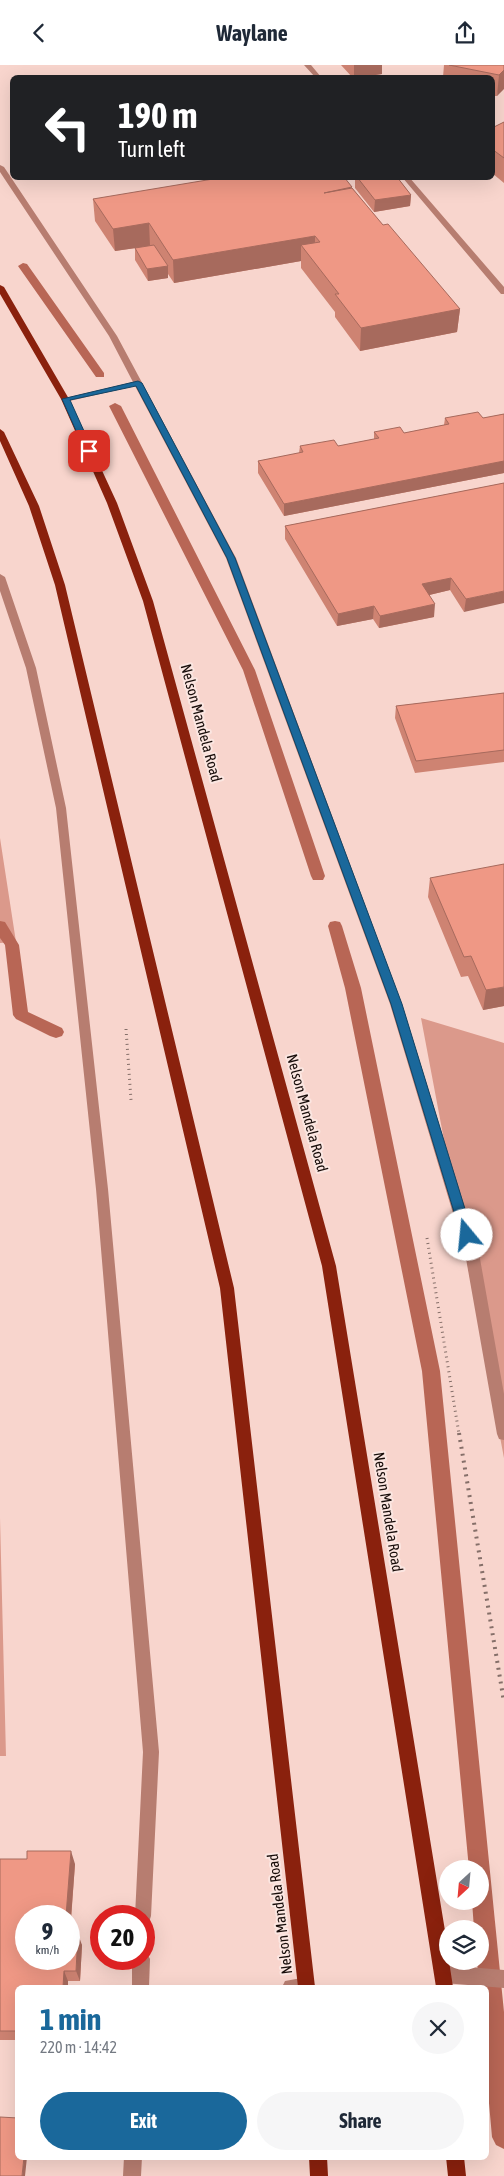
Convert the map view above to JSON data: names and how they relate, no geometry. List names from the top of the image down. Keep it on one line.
{"streets":{"main road":["Nelson Mandela Road"]},"north":"bottom left","page":{"header":"Waylane","turn":["190 m","Turn left"],"speed":"9 km/h","limit":"20","heading":["1 min","220 m · 14:42"],"buttons":["Exit","Share"]}}
